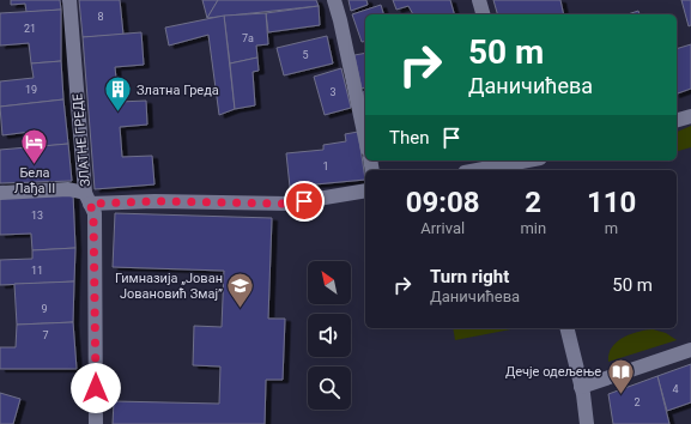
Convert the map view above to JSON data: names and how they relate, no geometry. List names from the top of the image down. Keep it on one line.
{"streets":{"street":["ЗЛАТНЕ ГРЕДЕ"]},"places":{"building":["Златна Греда"],"hotel":["Бела Лађа II"],"school or university":["Гимназија „Јован Јовановић Змај”"],"library":["Дечје одељење"]},"house_numbers":["8","21","7a","5","19","3","1","13","11","9","7","4","2"],"north":"top left","page":{"turn":["50 m","Даничићева"],"then":"Then","eta":["09:08","Arrival","2","min","110","m"],"list":[{"name":"Turn right","note":"Даничићева","value":"50 m"}]}}
